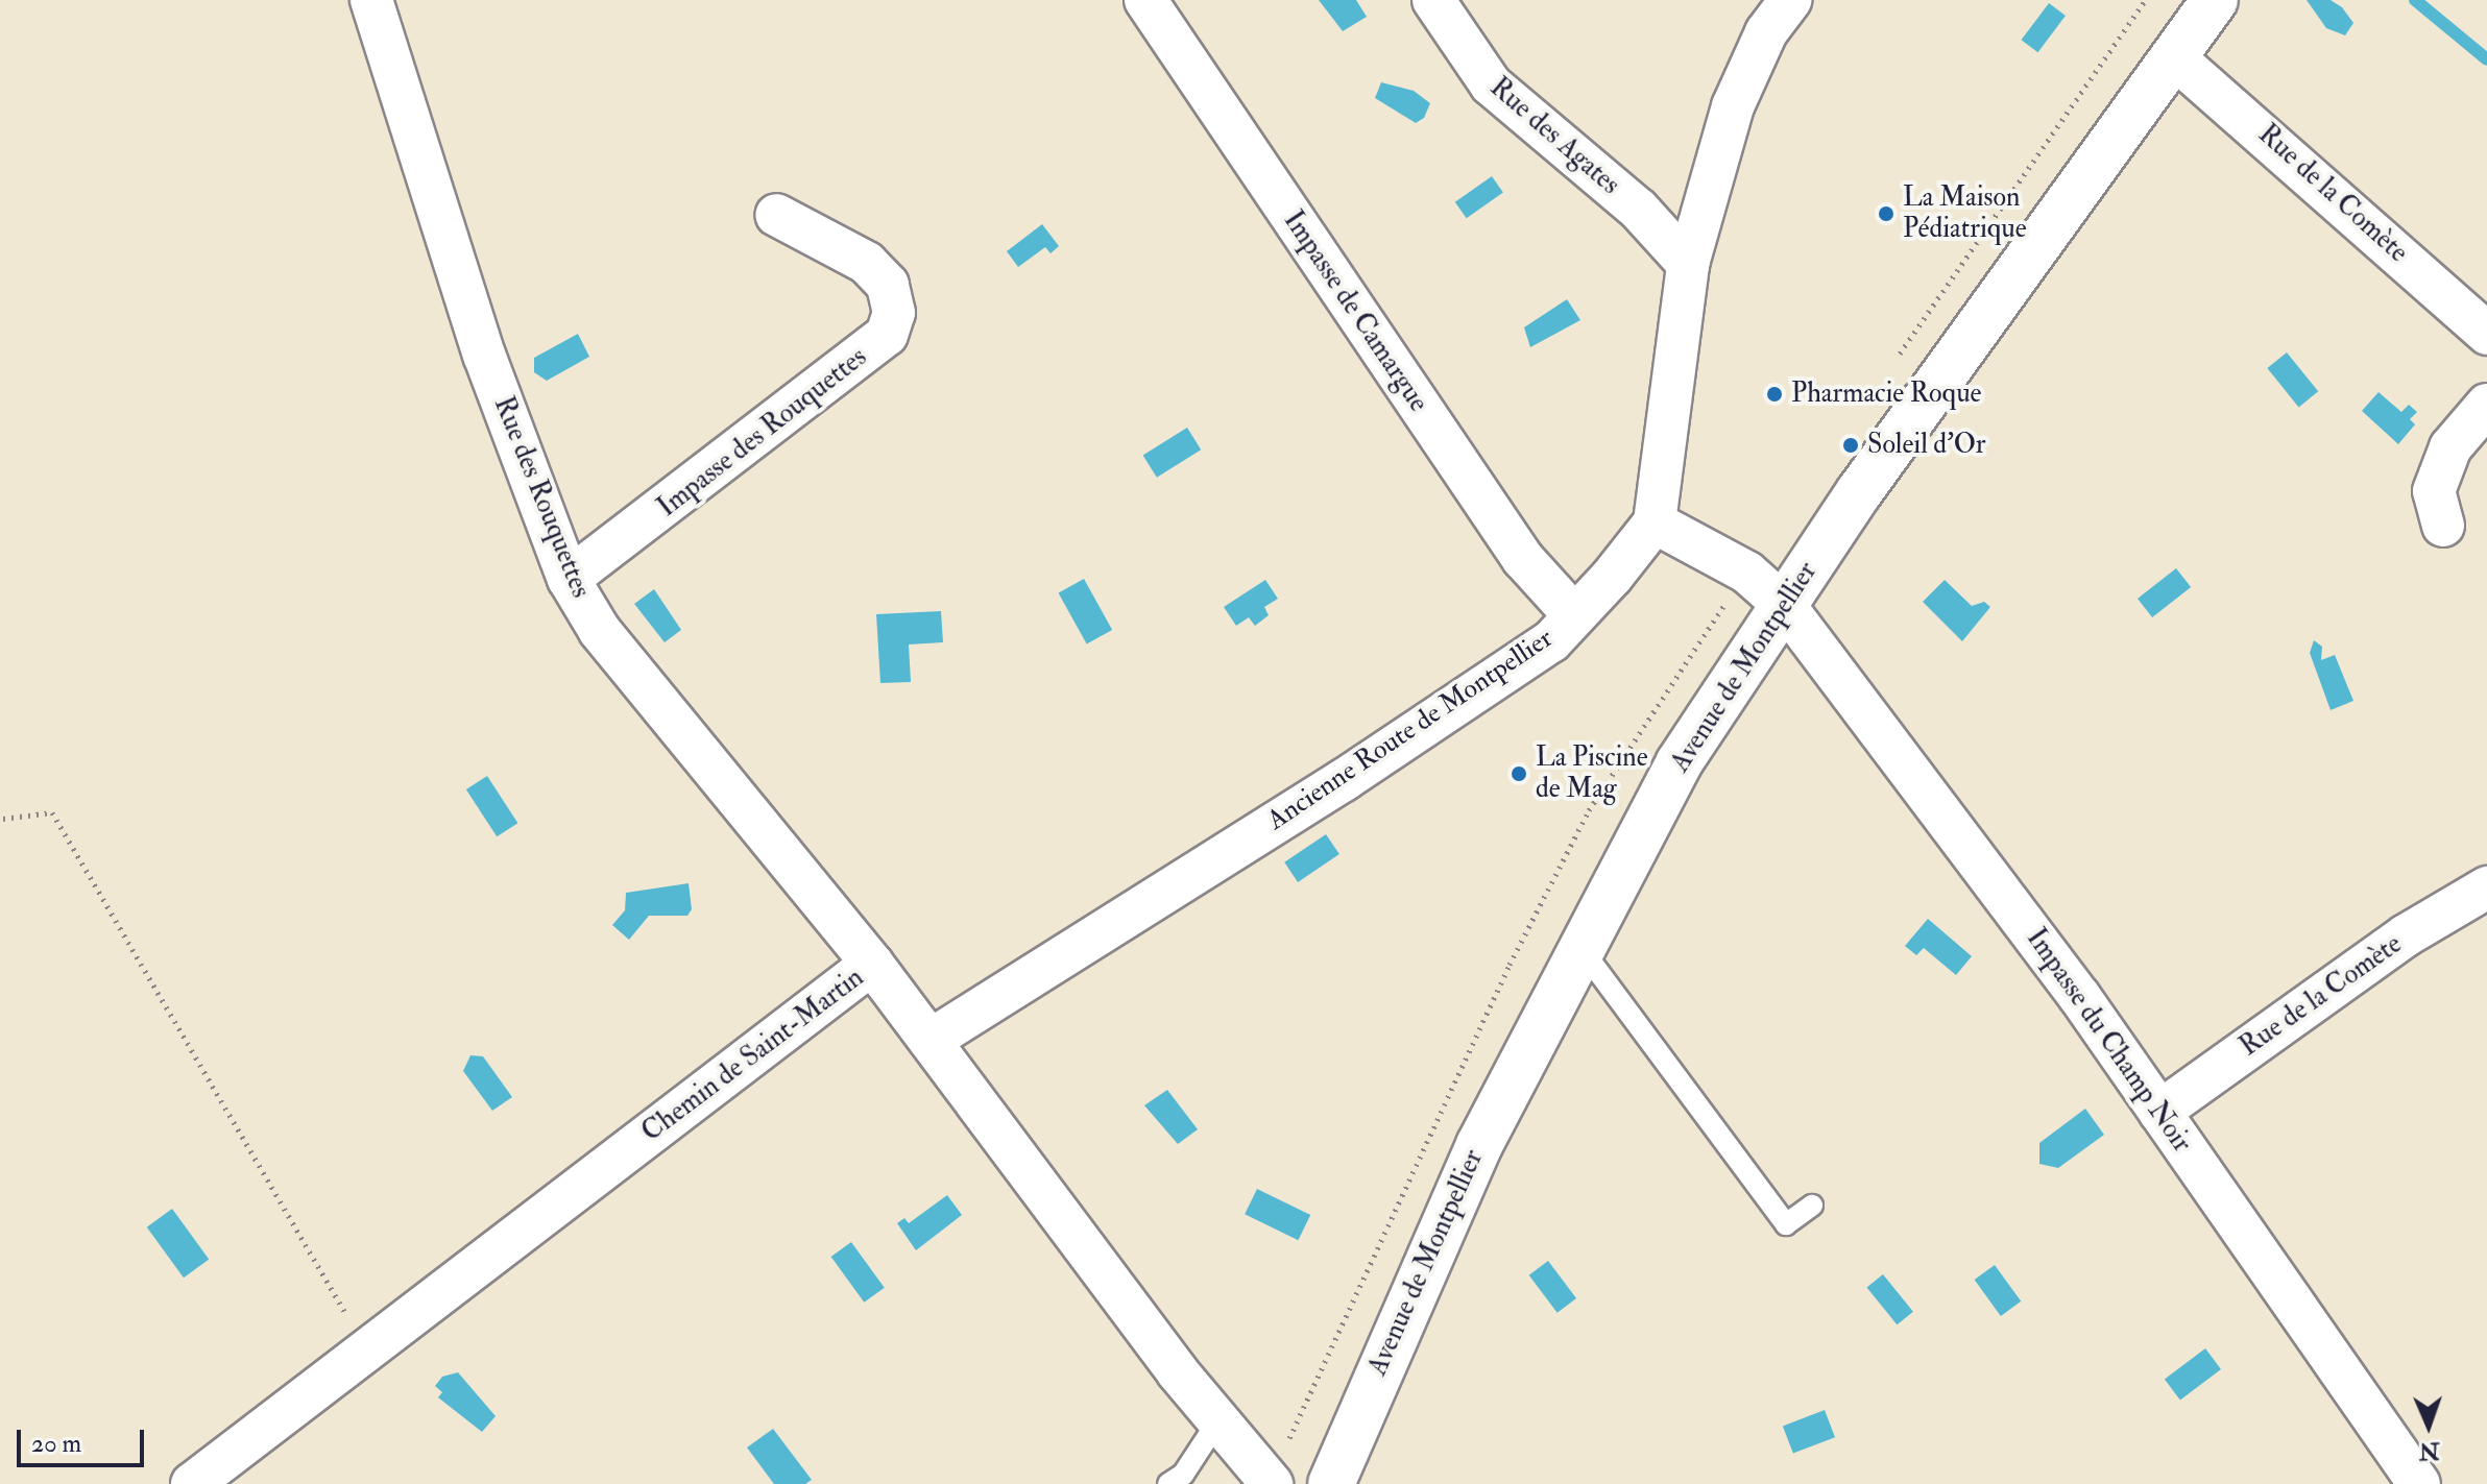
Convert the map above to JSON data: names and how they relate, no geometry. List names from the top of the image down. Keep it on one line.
{"streets":{"main road":["Avenue de Montpellier"],"street":["Rue des Agates","Rue de la Comète","Impasse de Camargue","Impasse des Rouquettes","Rue des Rouquettes","Ancienne Route de Montpellier","Impasse du Champ Noir","Chemin de Saint-Martin"]},"crossings":[["Rue de la Comète","Avenue de Montpellier"],["Rue de la Comète","Impasse du Champ Noir"],["Impasse de Camargue","Ancienne Route de Montpellier"],["Impasse des Rouquettes","Rue des Rouquettes"],["Rue des Rouquettes","Chemin de Saint-Martin"],["Avenue de Montpellier","Impasse du Champ Noir"],["Ancienne Route de Montpellier","Impasse du Champ Noir"],["Ancienne Route de Montpellier","Chemin de Saint-Martin"]],"places":["La Maison Pédiatrique","Pharmacie Roque","Soleil d'Or","La Piscine de Mag"],"scale_bar":"20 m","north":"bottom"}
